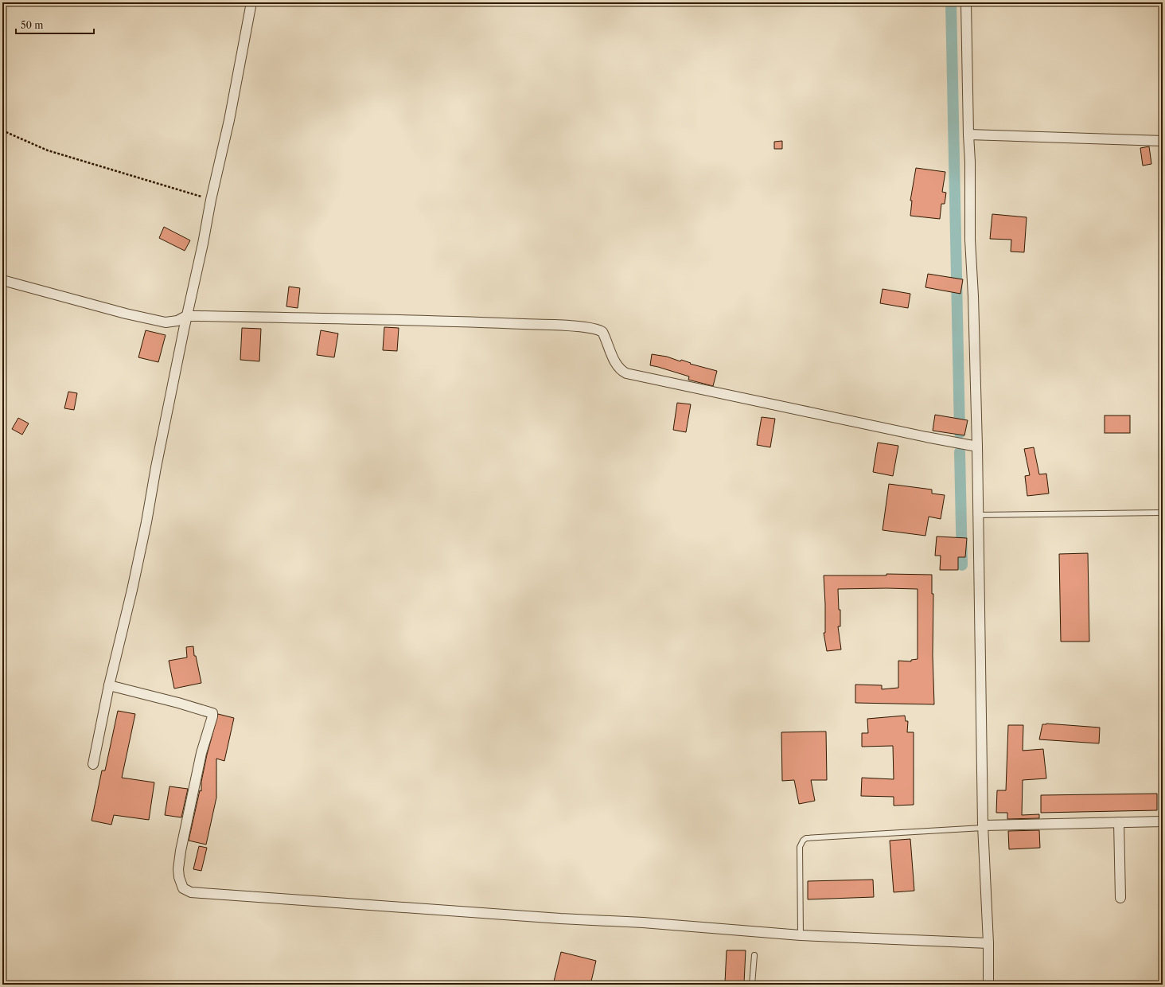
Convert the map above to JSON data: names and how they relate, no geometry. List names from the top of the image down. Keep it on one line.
{"scale_bar":"50 m"}
